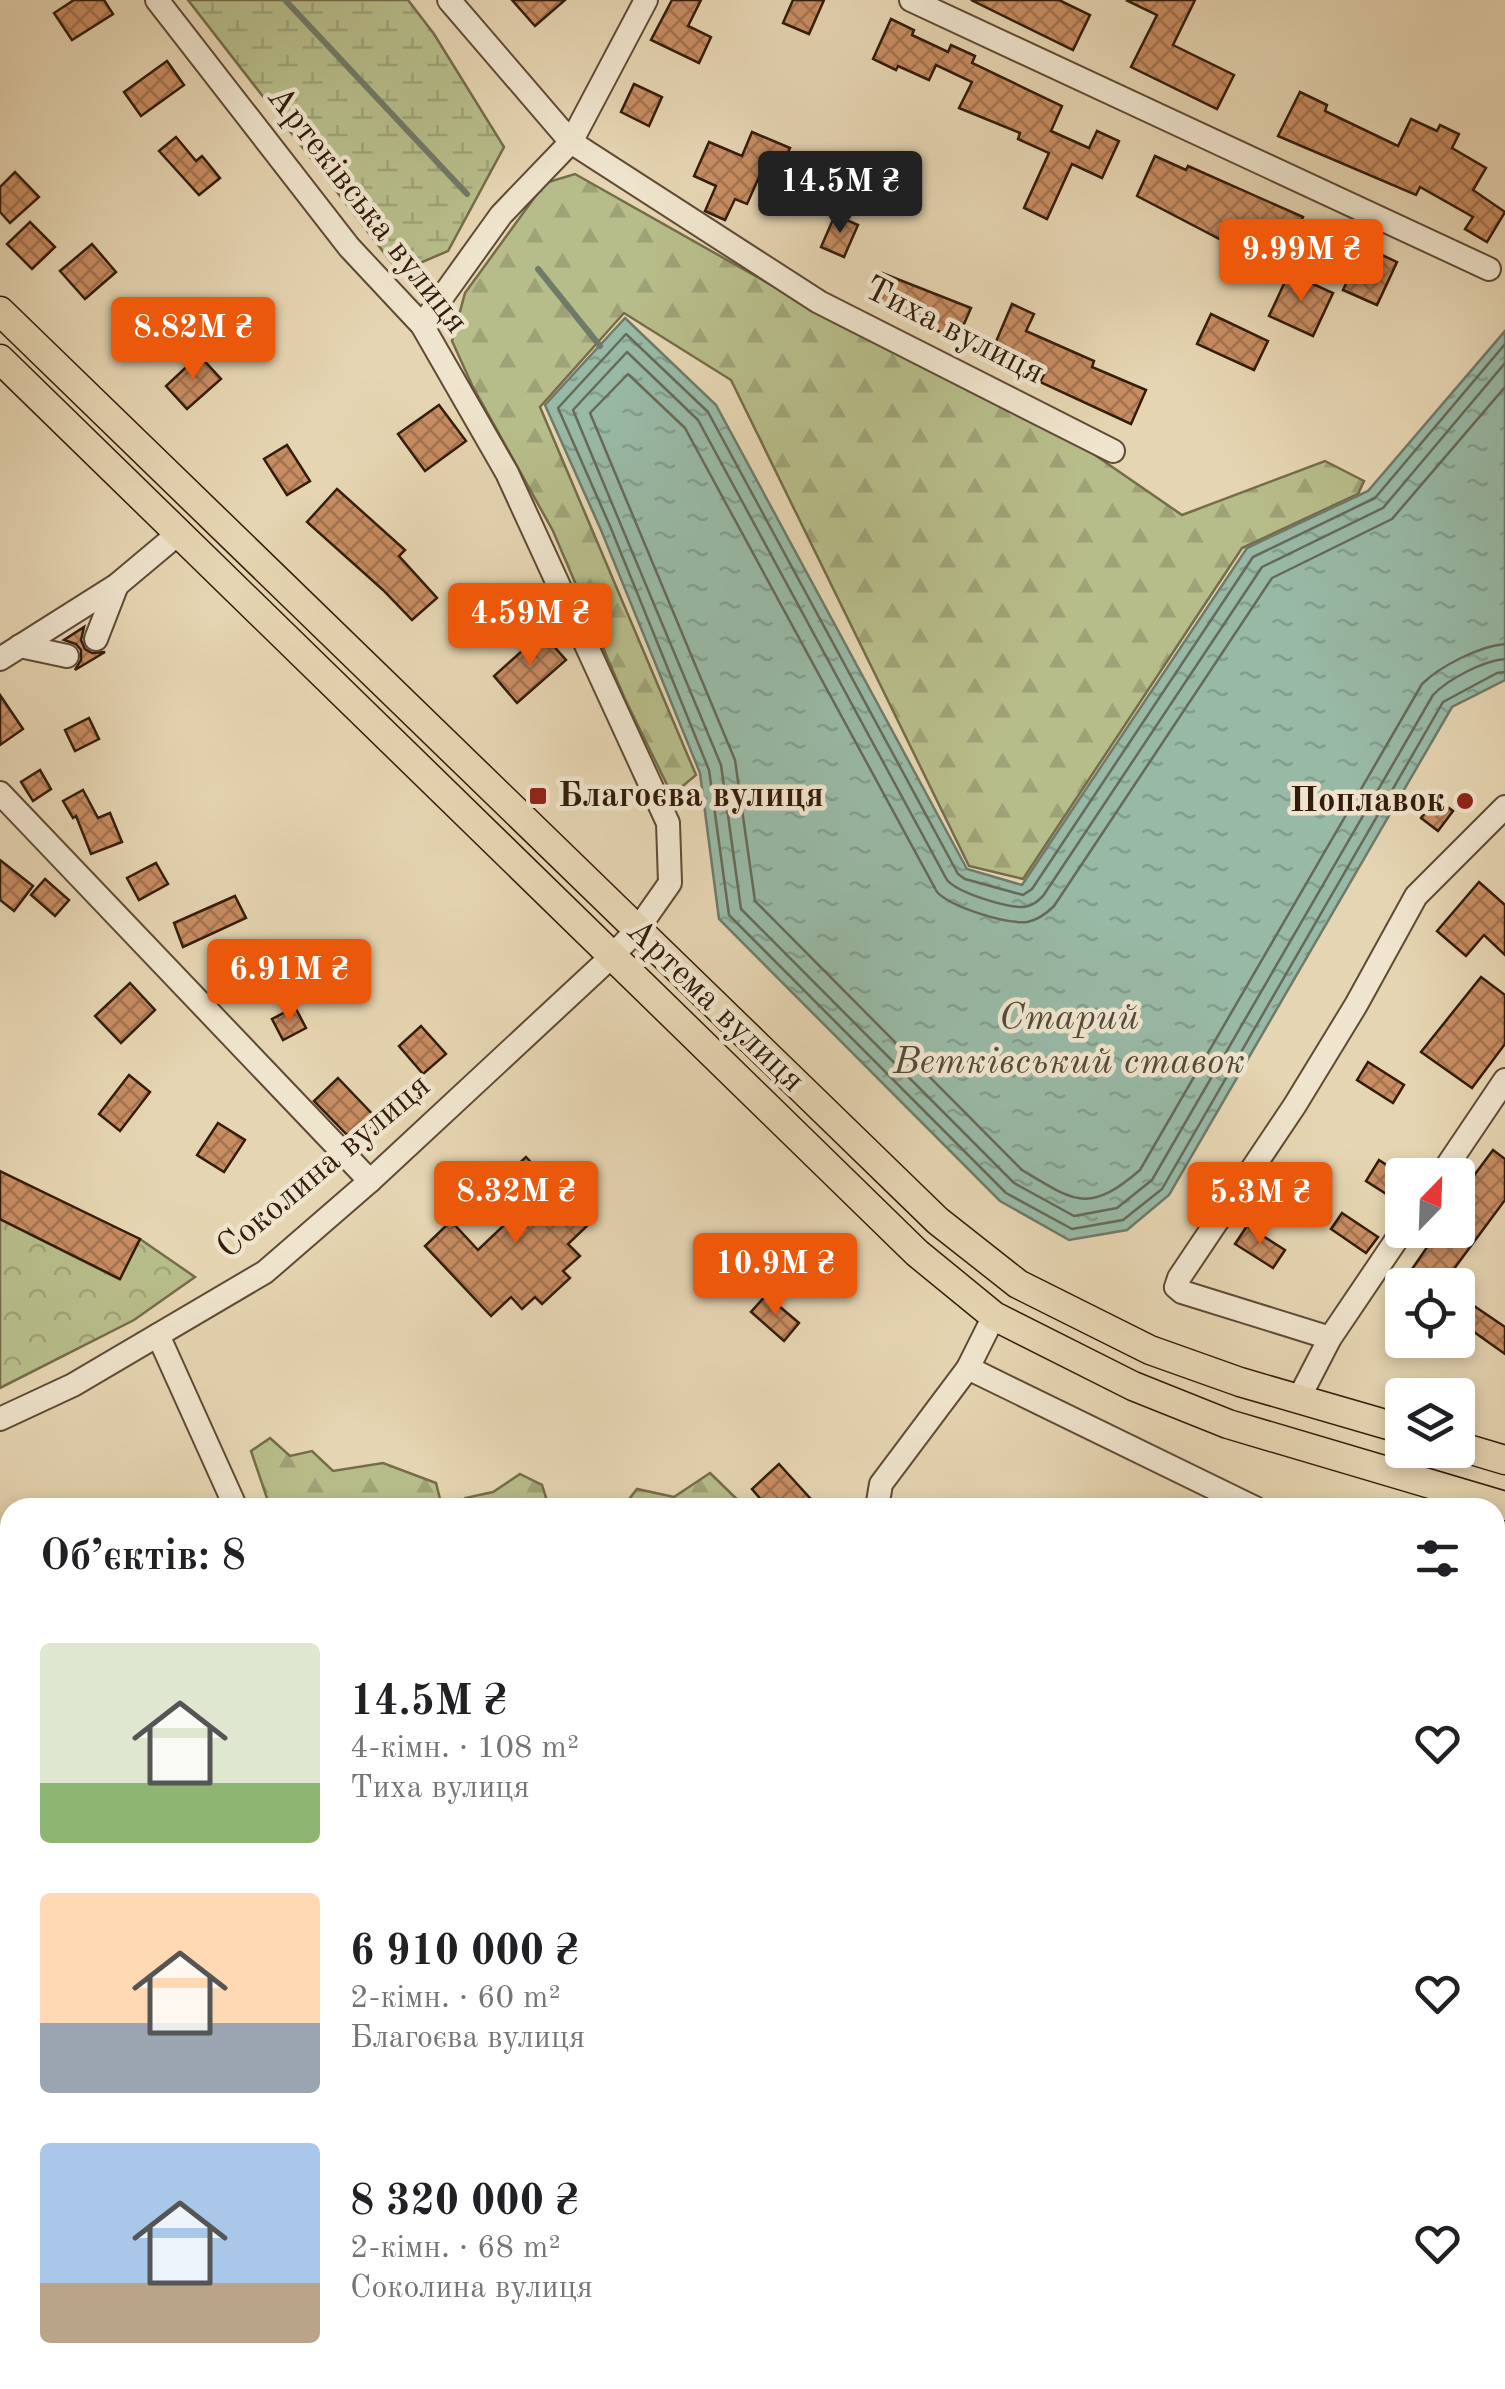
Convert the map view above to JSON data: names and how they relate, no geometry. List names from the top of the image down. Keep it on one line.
{"streets":{"main road":["Артема вулиця"],"street":["Артеківська вулиця","Тиха вулиця","Соколина вулиця"]},"crossings":[["Артеківська вулиця","Артема вулиця"],["Артеківська вулиця","Соколина вулиця"],["Артема вулиця","Соколина вулиця"]],"water":["Старий Ветківський ставок"],"places":{"transit":["Благоєва вулиця"],"other":["Поплавок"]},"north":"top right","page":{"price":["14.5M ₴","9.99M ₴","8.82M ₴","4.59M ₴","6.91M ₴","8.32M ₴","5.3M ₴","10.9M ₴"],"heading":"Об’єктів: 8","list":[{"name":"14.5M ₴","note":"4-кімн. · 108 m² · Тиха вулиця"},{"name":"6 910 000 ₴","note":"2-кімн. · 60 m² · Благоєва вулиця"},{"name":"8 320 000 ₴","note":"2-кімн. · 68 m² · Соколина вулиця"}]}}
